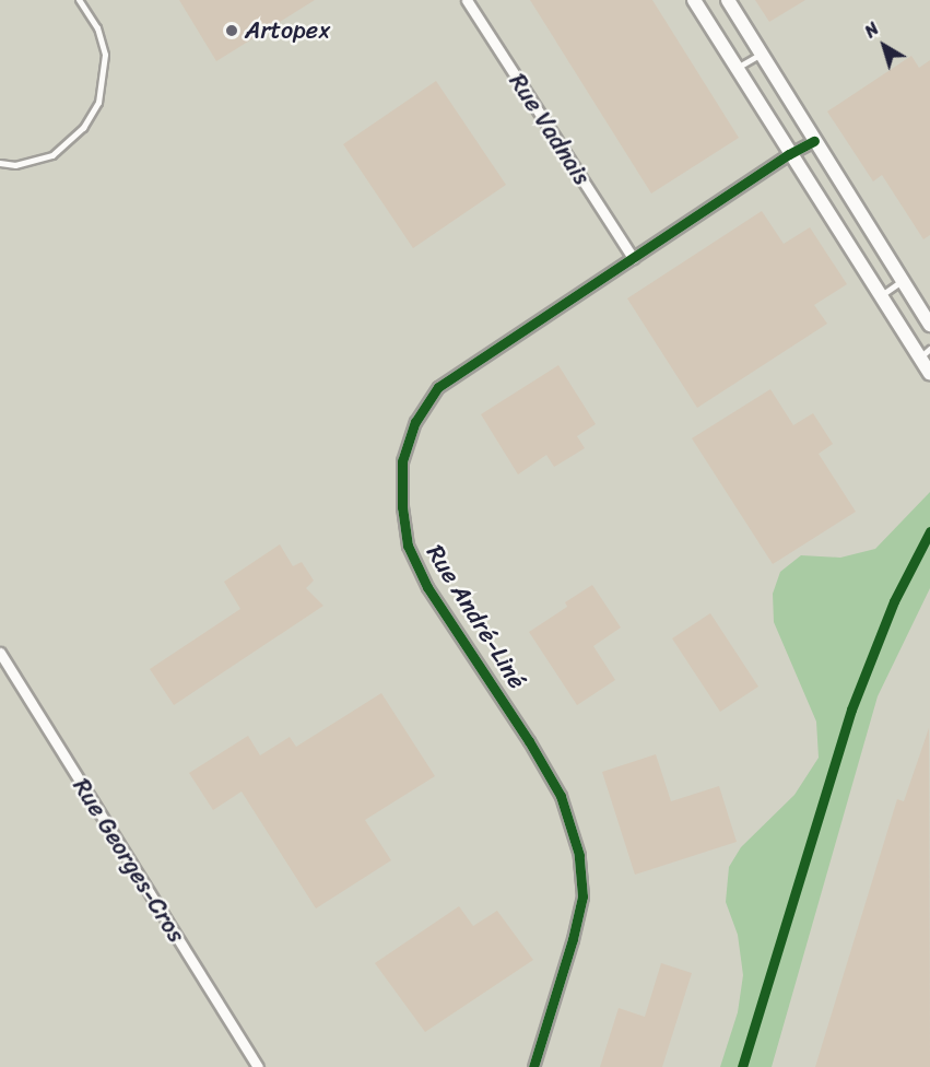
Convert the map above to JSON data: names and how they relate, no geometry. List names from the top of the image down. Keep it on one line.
{"streets":{"street":["Rue Vadnais","Rue André-Liné","Rue Georges-Cros"]},"crossings":[["Rue Vadnais","Rue André-Liné"]],"places":["Artopex"],"north":"top left"}
